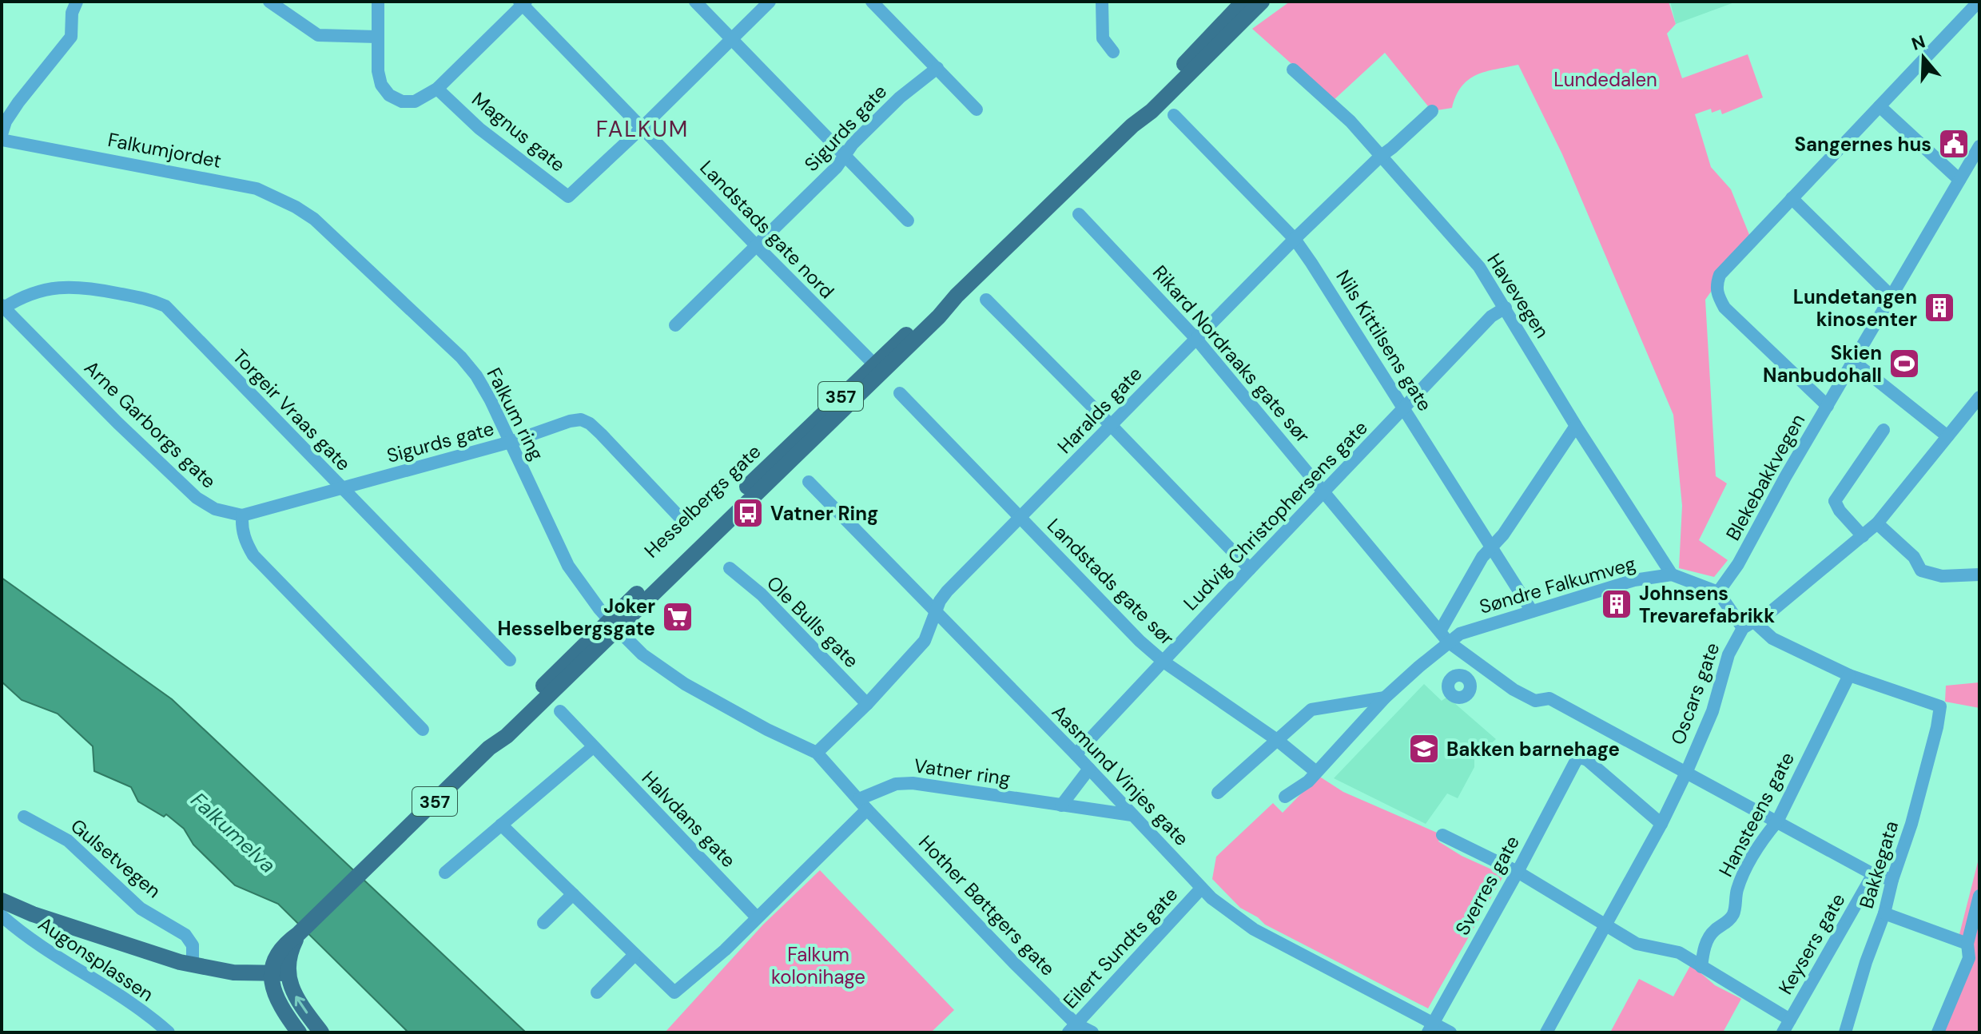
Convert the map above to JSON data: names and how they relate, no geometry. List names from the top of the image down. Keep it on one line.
{"streets":{"main road":["357","Hesselbergs gate"],"street":["Sigurds gate","Magnus gate","Falkumjordet","Landstads gate nord","Havevegen","Nils Kittilsens gate","Rikard Nordraaks gate sør","Torgeir Vraas gate","Haralds gate","Falkum ring","Arne Garborgs gate","Blekebakkvegen","Ludvig Christophersens gate","Landstads gate sør","Søndre Falkumveg","Ole Bulls gate","Oscars gate","Vatner ring","Aasmund Vinjes gate","Hansteens gate","Halvdans gate","Gulsetvegen","Bakkegata","Sverres gate","Hother Bøttgers gate","Keysers gate","Eilert Sundts gate","Augonsplassen"]},"crossings":[["Sigurds gate","Landstads gate nord"],["Sigurds gate","Torgeir Vraas gate"],["Sigurds gate","Falkum ring"],["Sigurds gate","Arne Garborgs gate"],["Magnus gate","Landstads gate nord"],["Falkumjordet","Falkum ring"],["Landstads gate nord","Hesselbergs gate"],["Havevegen","Haralds gate"],["Havevegen","Ludvig Christophersens gate"],["Havevegen","Søndre Falkumveg"],["Nils Kittilsens gate","Haralds gate"],["Nils Kittilsens gate","Ludvig Christophersens gate"],["Nils Kittilsens gate","Søndre Falkumveg"],["Rikard Nordraaks gate sør","Haralds gate"],["Rikard Nordraaks gate sør","Ludvig Christophersens gate"],["Rikard Nordraaks gate sør","Søndre Falkumveg"],["Rikard Nordraaks gate sør","Oscars gate"],["Rikard Nordraaks gate sør","Hansteens gate"],["Rikard Nordraaks gate sør","Bakkegata"],["Rikard Nordraaks gate sør","Keysers gate"],["Torgeir Vraas gate","Arne Garborgs gate"],["Haralds gate","Landstads gate sør"],["Haralds gate","Ole Bulls gate"],["Haralds gate","Aasmund Vinjes gate"],["Falkum ring","Hesselbergs gate"],["Blekebakkvegen","Søndre Falkumveg"],["Ludvig Christophersens gate","Landstads gate sør"],["Ludvig Christophersens gate","Aasmund Vinjes gate"],["Landstads gate sør","Søndre Falkumveg"],["Oscars gate","Sverres gate"],["Vatner ring","Aasmund Vinjes gate"],["Vatner ring","Hother Bøttgers gate"],["Aasmund Vinjes gate","Sverres gate"],["Aasmund Vinjes gate","Eilert Sundts gate"],["Hansteens gate","Bakkegata"],["Hother Bøttgers gate","Eilert Sundts gate"]],"districts":["FALKUM"],"water":["Falkumelva"],"parks":["Lundedalen","Falkum kolonihage"],"places":{"public building":["Sangernes hus"],"building":["Lundetangen kinosenter","Johnsens Trevarefabrikk"],"sports":["Skien Nanbudohall"],"bus stop":["Vatner Ring"],"supermarket":["Joker Hesselbergsgate"],"school or university":["Bakken barnehage"]},"north":"top"}
